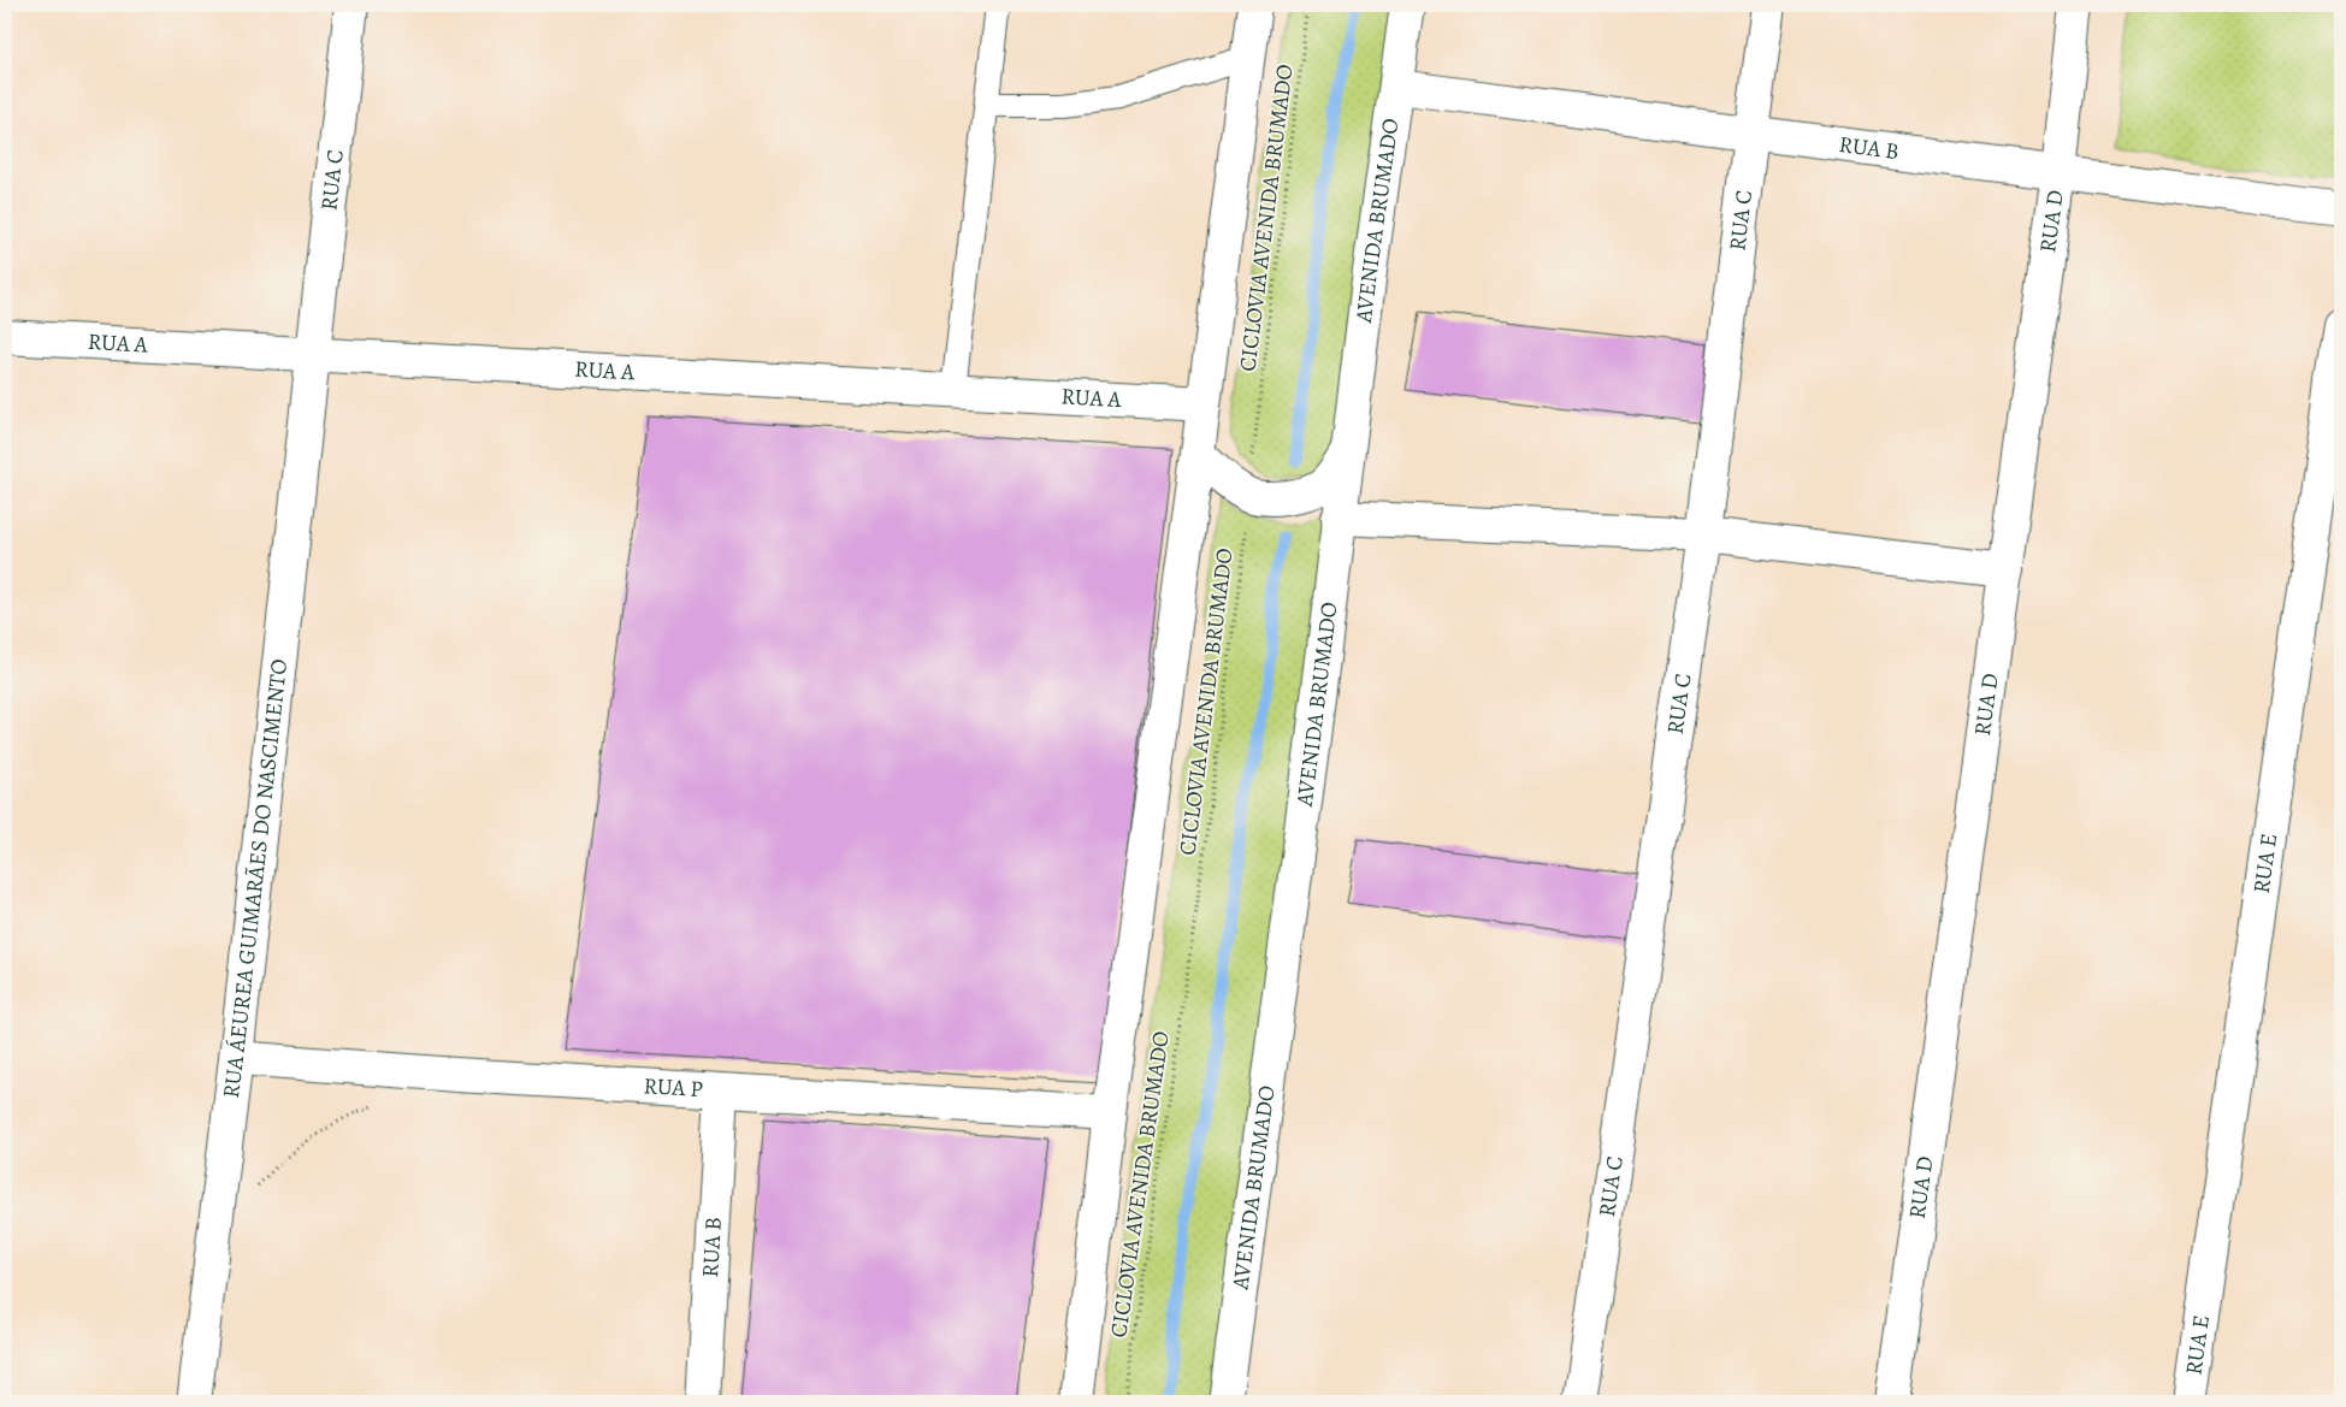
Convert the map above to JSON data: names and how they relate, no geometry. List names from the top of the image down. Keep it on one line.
{"streets":{"street":["RUA B","RUA C","AVENIDA BRUMADO","RUA D","RUA A","RUA E","RUA ÁEUREA GUIMARÃES DO NASCIMENTO","RUA P"],"path":["CICLOVIA AVENIDA BRUMADO"]},"crossings":[["RUA B","RUA C"],["RUA B","AVENIDA BRUMADO"],["RUA B","RUA D"],["RUA B","RUA P"],["RUA C","RUA A"],["RUA C","RUA ÁEUREA GUIMARÃES DO NASCIMENTO"],["RUA A","RUA ÁEUREA GUIMARÃES DO NASCIMENTO"],["RUA ÁEUREA GUIMARÃES DO NASCIMENTO","RUA P"]]}
